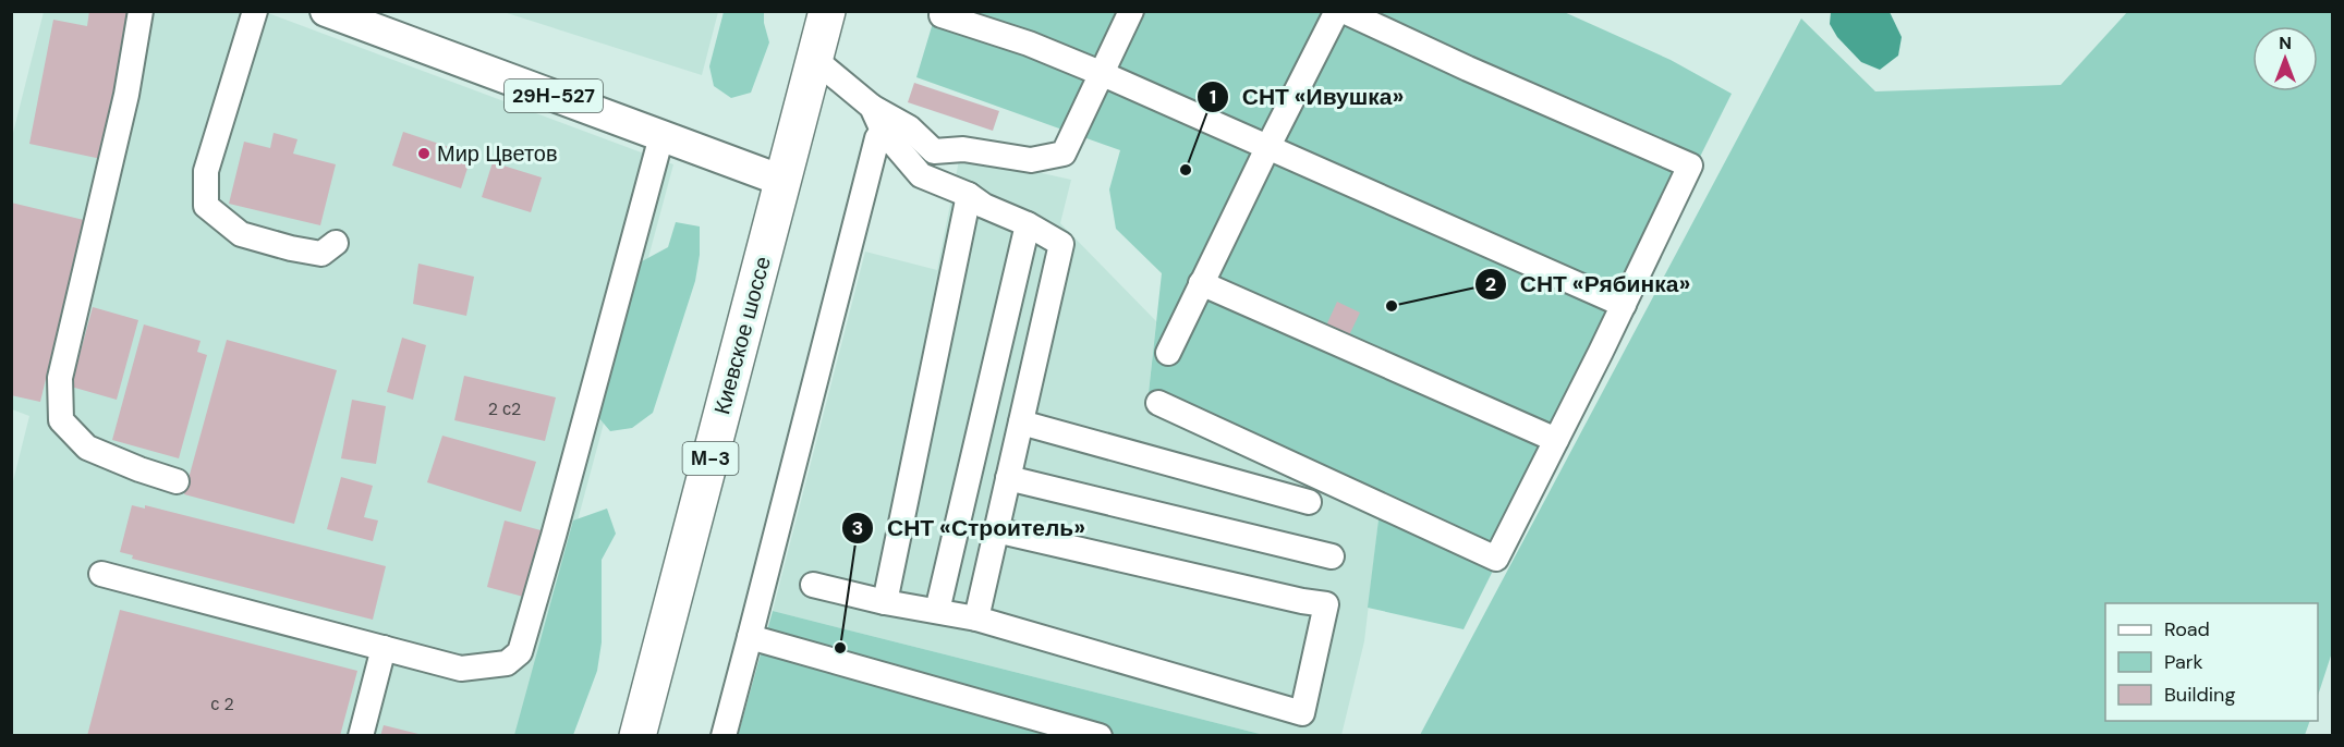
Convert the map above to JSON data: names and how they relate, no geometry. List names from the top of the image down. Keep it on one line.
{"streets":{"highway":["Киевское шоссе","М-3"],"main road":["29Н-527"]},"crossings":[["29Н-527","Киевское шоссе"]],"places":["Мир Цветов","СНТ «Ивушка»","СНТ «Рябинка»","СНТ «Строитель»"],"house_numbers":["2 с2","с 2"],"legend":["Road","Park","Building"],"north":"top"}
